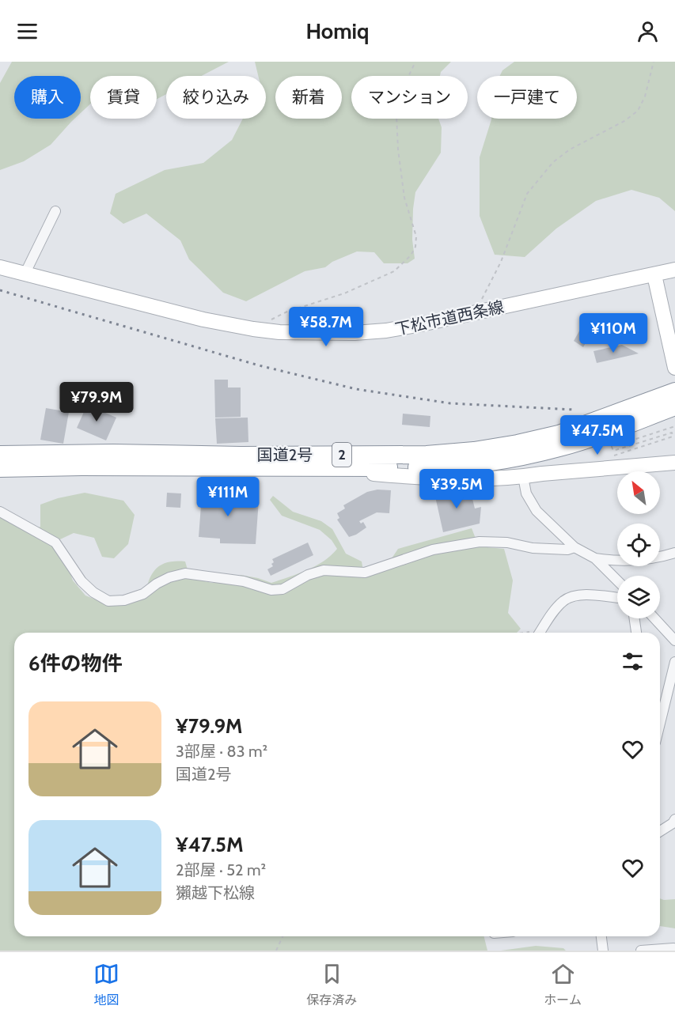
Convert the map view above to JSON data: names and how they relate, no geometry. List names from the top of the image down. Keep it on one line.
{"streets":{"highway":["国道2号","2"],"street":["下松市道西条線"]},"north":"top left","page":{"header":"Homiq","chip":["購入","賃貸","絞り込み","新着","マンション","一戸建て"],"price":["¥58.7M","¥110M","¥79.9M","¥47.5M","¥39.5M","¥111M"],"heading":"6件の物件","list":[{"name":"¥79.9M","note":"3部屋 · 83 m² · 国道2号"},{"name":"¥47.5M","note":"2部屋 · 52 m² · 獺越下松線"}],"tabs":["地図","保存済み","ホーム"]}}
